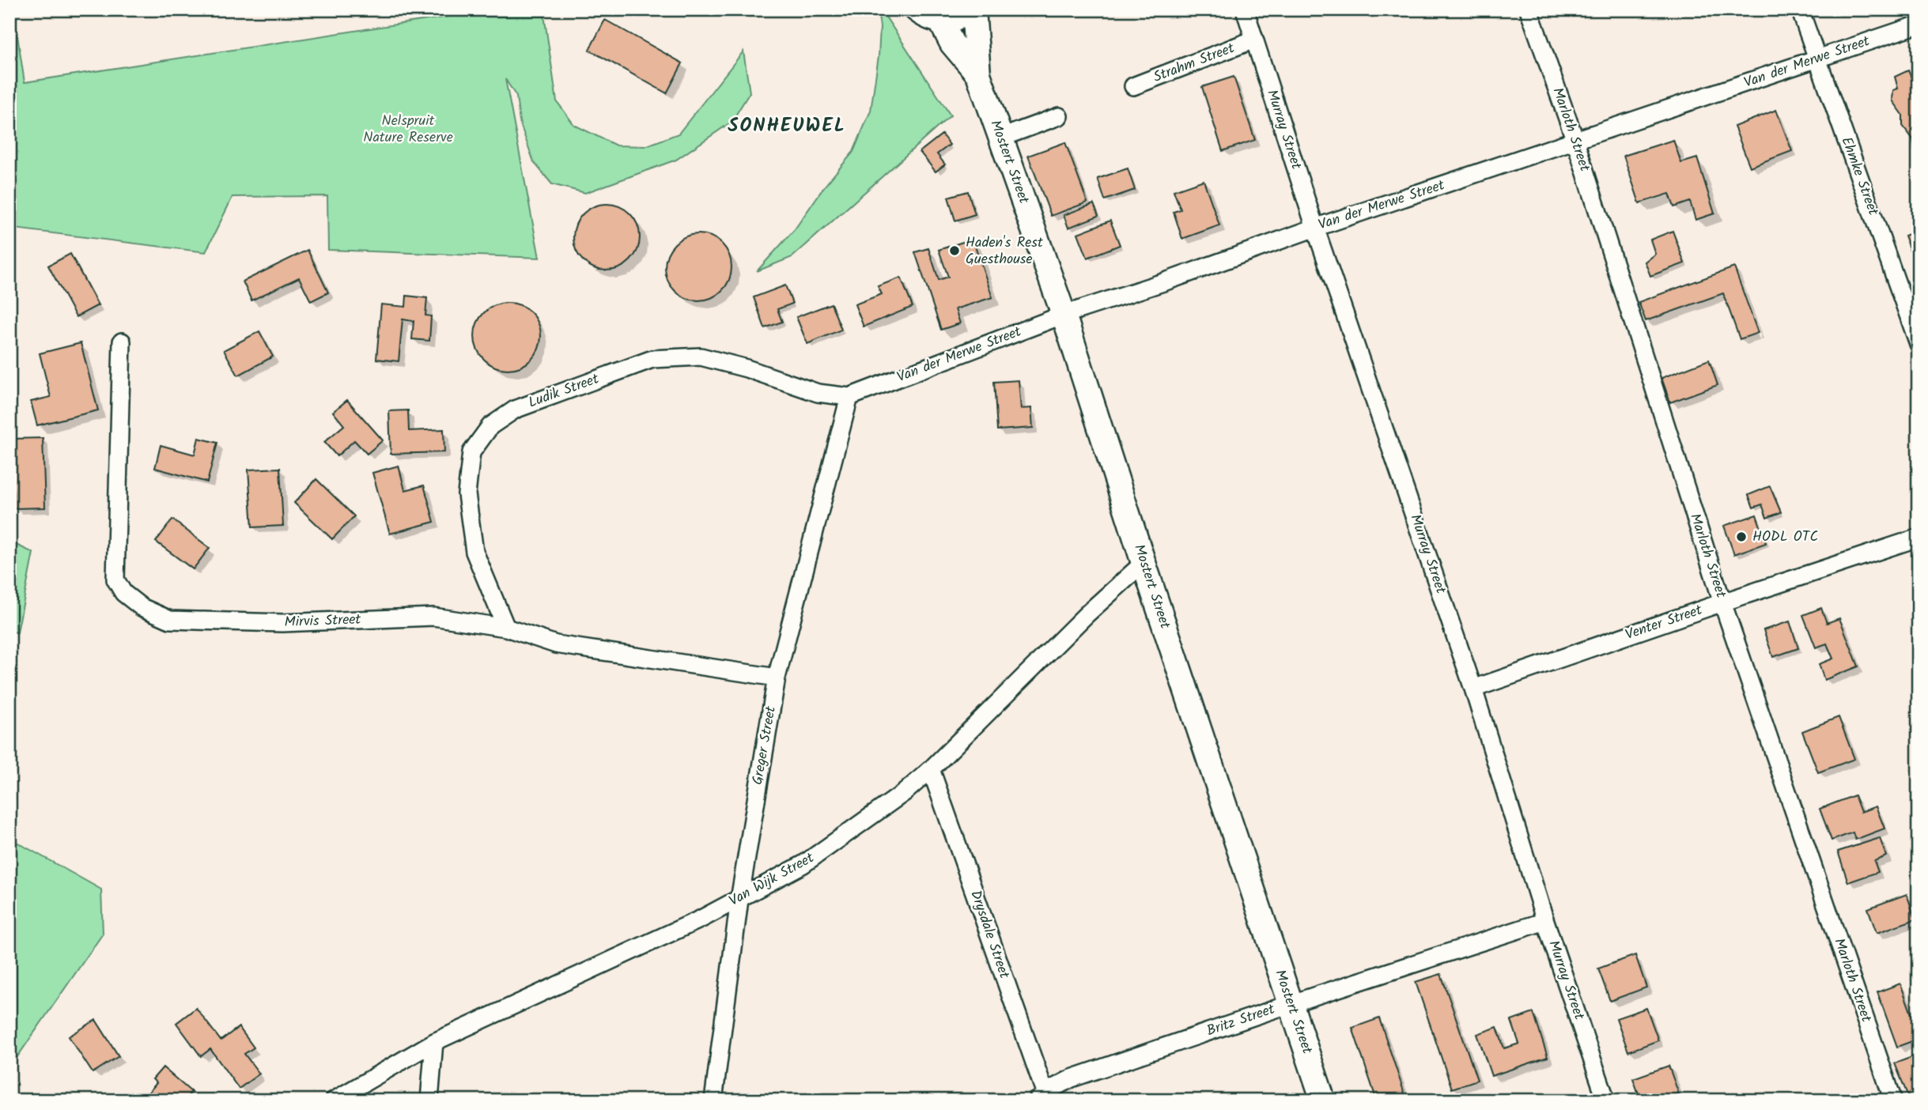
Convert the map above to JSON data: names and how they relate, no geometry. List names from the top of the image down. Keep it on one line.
{"streets":{"street":["Van der Merwe Street","Strahm Street","Murray Street","Marloth Street","Mostert Street","Ehmke Street","Ludik Street","Mirvis Street","Venter Street","Greger Street","Van Wijk Street","Drysdale Street","Britz Street"]},"crossings":[["Van der Merwe Street","Murray Street"],["Van der Merwe Street","Marloth Street"],["Van der Merwe Street","Mostert Street"],["Van der Merwe Street","Ehmke Street"],["Van der Merwe Street","Ludik Street"],["Van der Merwe Street","Greger Street"],["Strahm Street","Murray Street"],["Murray Street","Venter Street"],["Murray Street","Britz Street"],["Marloth Street","Venter Street"],["Mostert Street","Van Wijk Street"],["Mostert Street","Britz Street"],["Ludik Street","Mirvis Street"],["Ludik Street","Greger Street"],["Mirvis Street","Greger Street"],["Greger Street","Van Wijk Street"],["Van Wijk Street","Drysdale Street"],["Drysdale Street","Britz Street"]],"districts":["SONHEUWEL"],"parks":["Nelspruit Nature Reserve"],"places":["Haden's Rest Guesthouse","HODL OTC"]}
